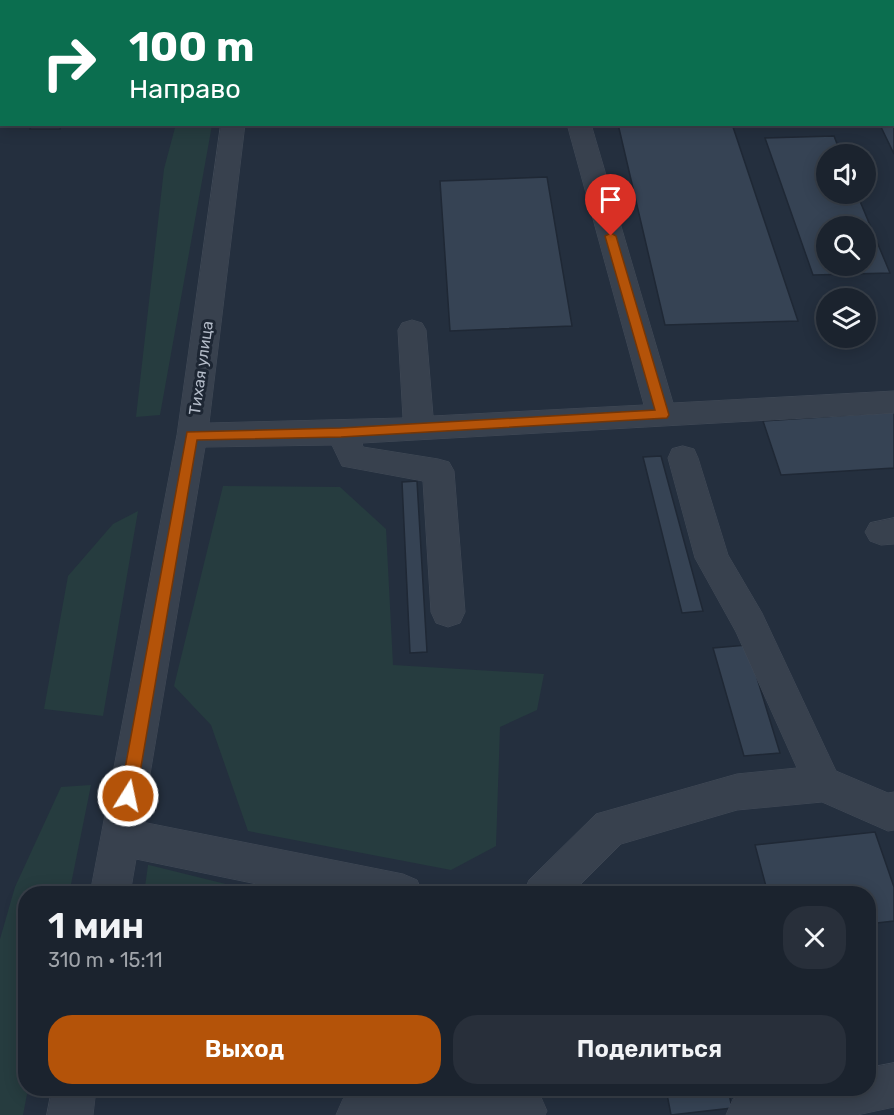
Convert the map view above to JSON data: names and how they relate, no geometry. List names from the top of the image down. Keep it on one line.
{"streets":{"street":["Тихая улица"]},"page":{"turn":["100 m","Направо"],"heading":["1 мин","310 m · 15:11"],"buttons":["Выход","Поделиться"]}}
